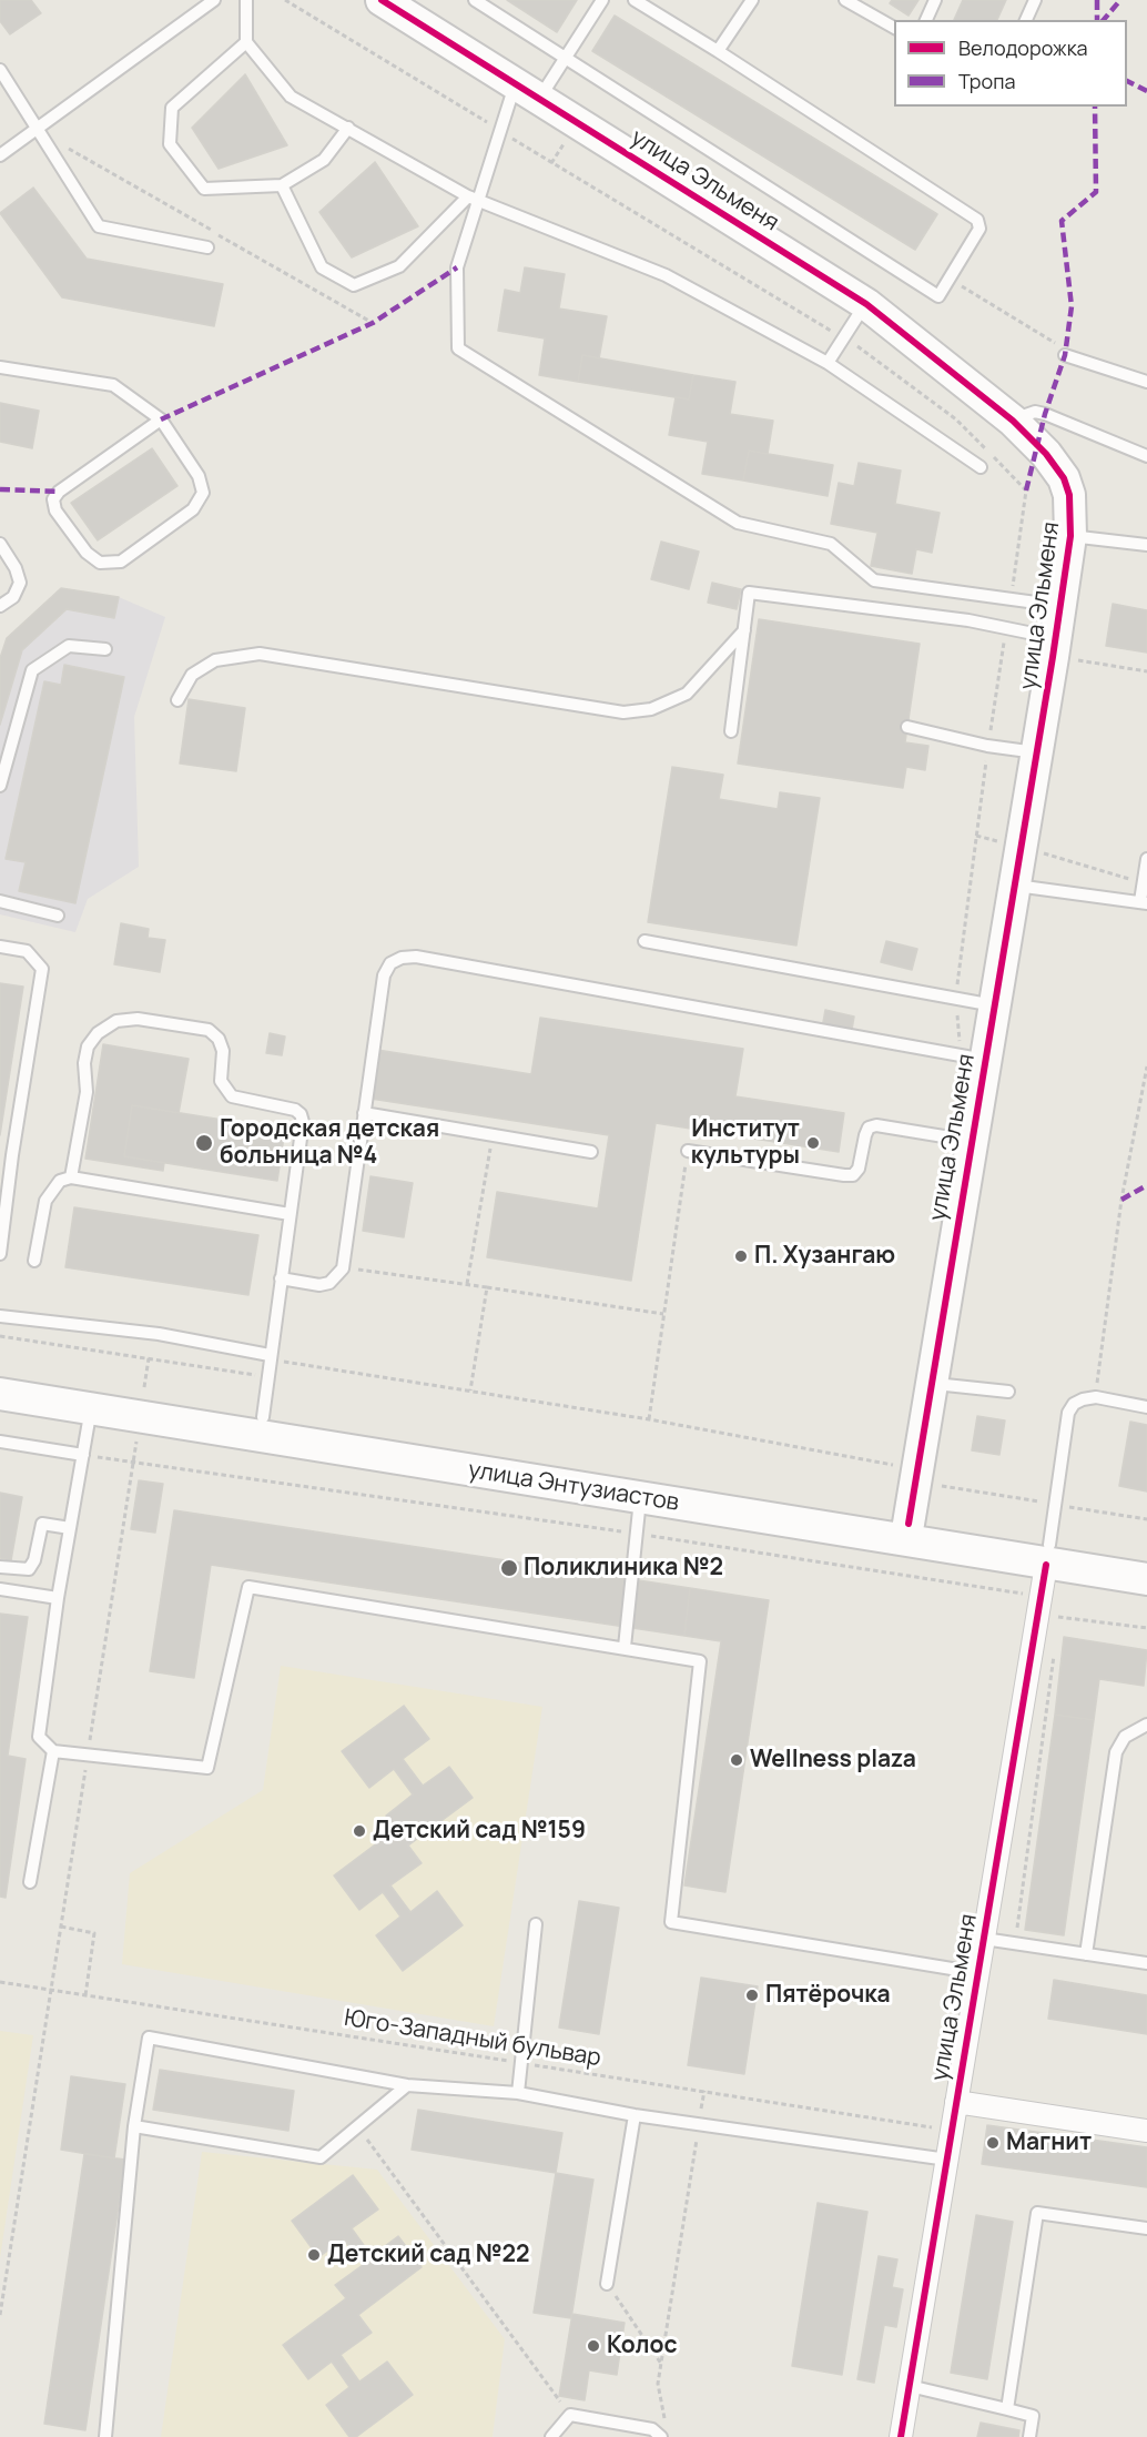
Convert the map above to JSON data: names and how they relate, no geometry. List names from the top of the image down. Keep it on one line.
{"streets":{"street":["улица Эльменя","улица Энтузиастов"],"path":["Юго-Западный бульвар"]},"crossings":[["улица Эльменя","улица Энтузиастов"]],"places":["Городская детская больница №4","Институт культуры","П. Хузангаю","Поликлиника №2","Wellness plaza","Детский сад №159","Пятёрочка","Магнит","Детский сад №22","Колос"],"legend":["Велодорожка","Тропа"]}
